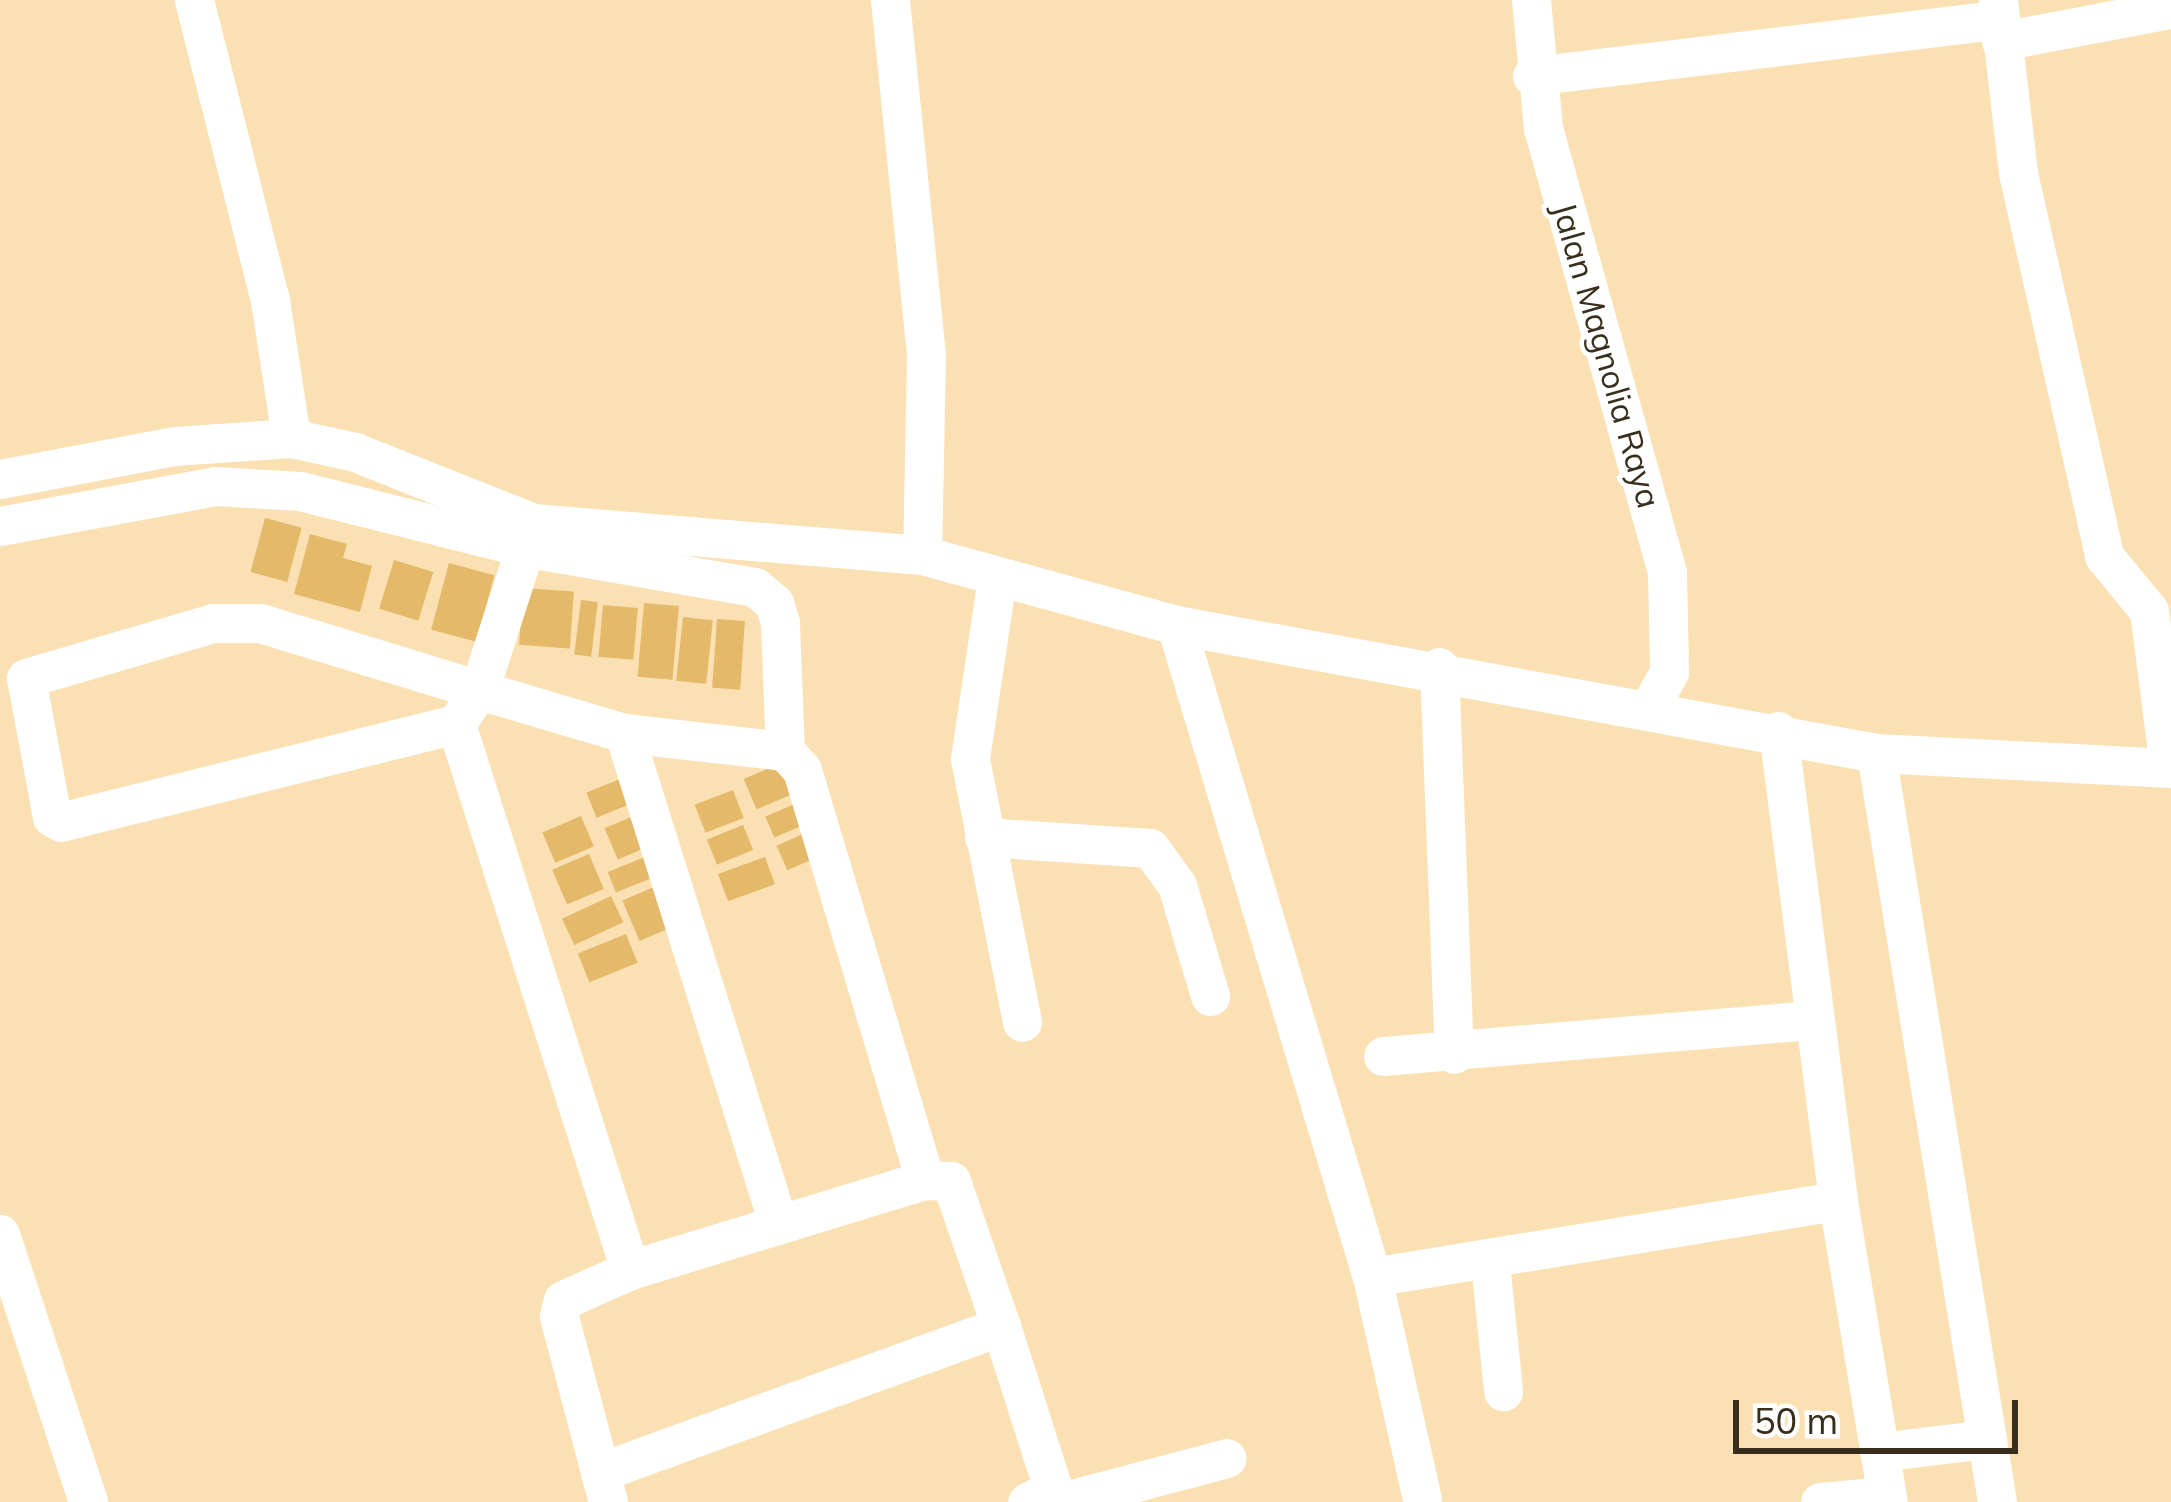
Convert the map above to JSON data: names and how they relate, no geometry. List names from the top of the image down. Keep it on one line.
{"streets":{"street":["Jalan Magnolia Raya"]},"scale_bar":"50 m"}
